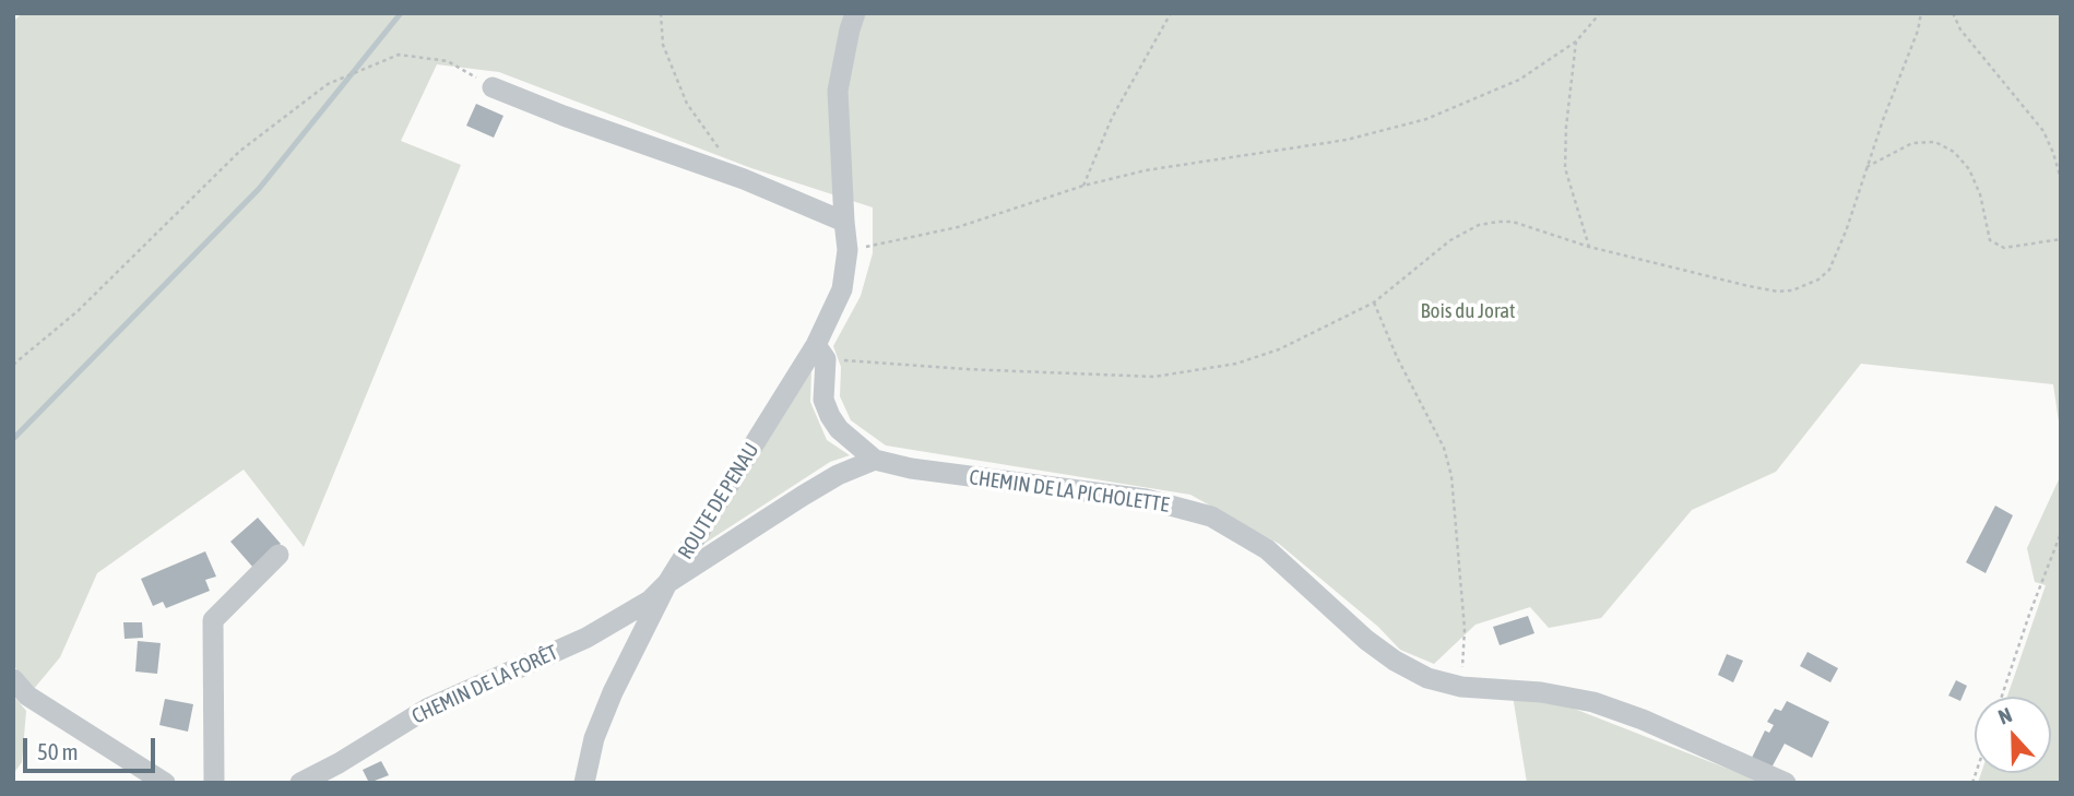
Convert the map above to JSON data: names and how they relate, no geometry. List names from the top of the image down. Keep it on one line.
{"streets":{"street":["CHEMIN DE LA PICHOLETTE","ROUTE DE PENAU","CHEMIN DE LA FORÊT"]},"crossings":[["ROUTE DE PENAU","CHEMIN DE LA FORÊT"]],"parks":["Bois du Jorat"],"scale_bar":"50 m","north":"top"}
